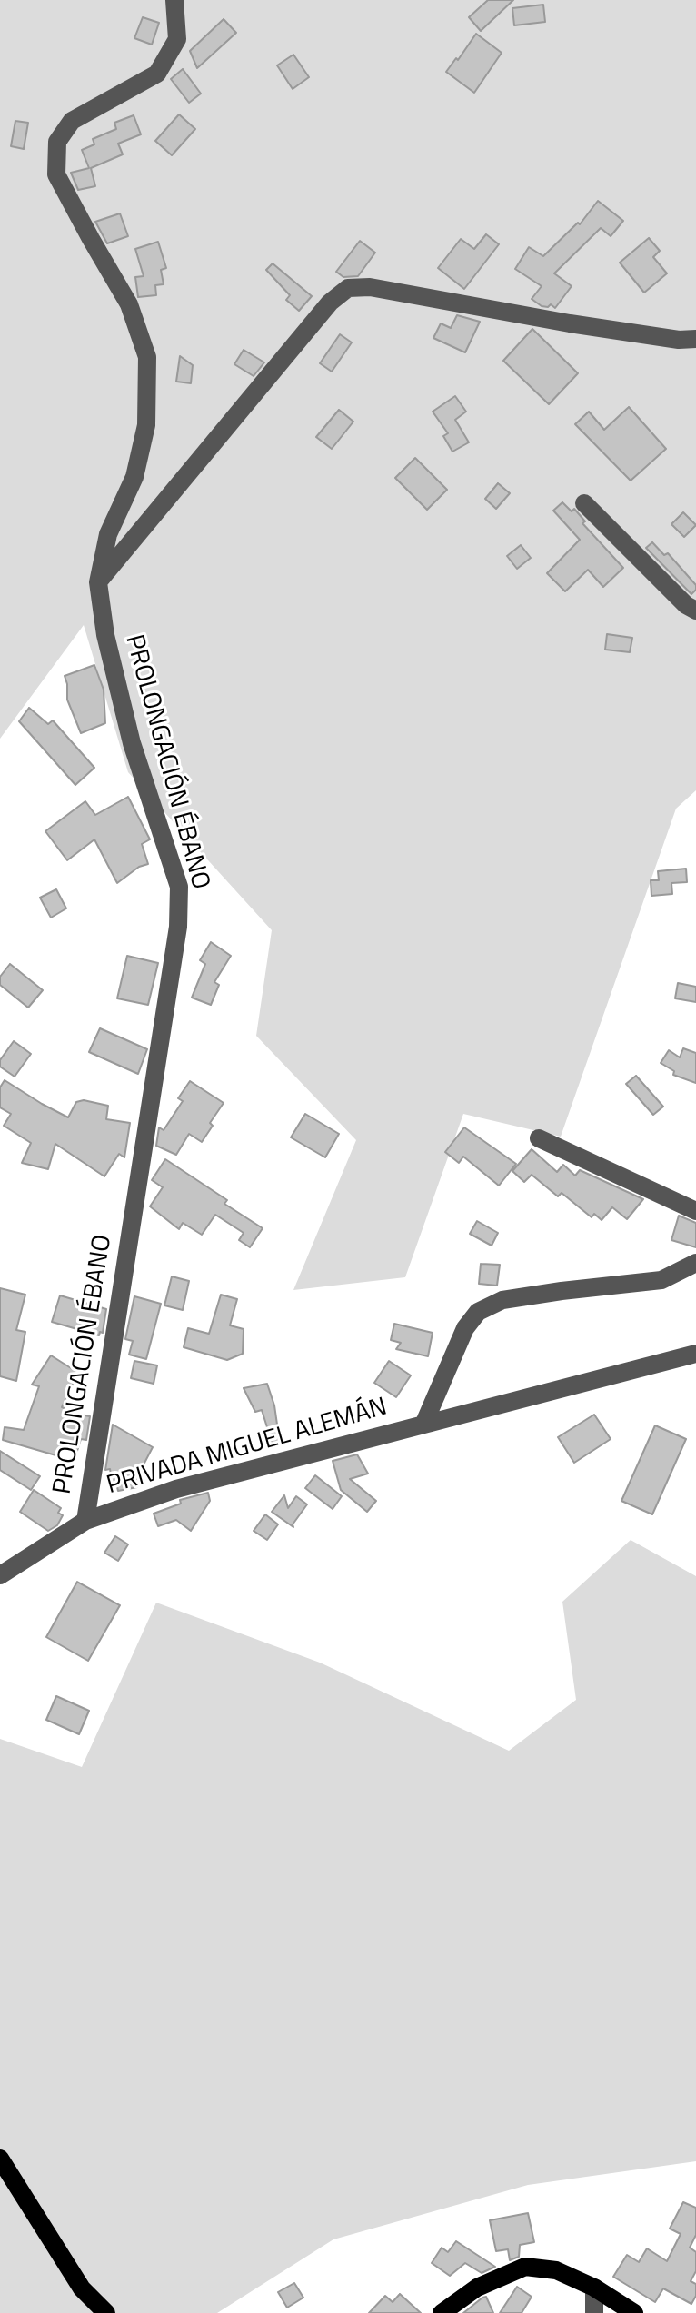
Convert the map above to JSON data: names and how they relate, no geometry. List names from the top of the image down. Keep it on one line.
{"streets":{"street":["PROLONGACIÓN ÉBANO","PRIVADA MIGUEL ALEMÁN"]},"crossings":[["PROLONGACIÓN ÉBANO","PRIVADA MIGUEL ALEMÁN"]]}
